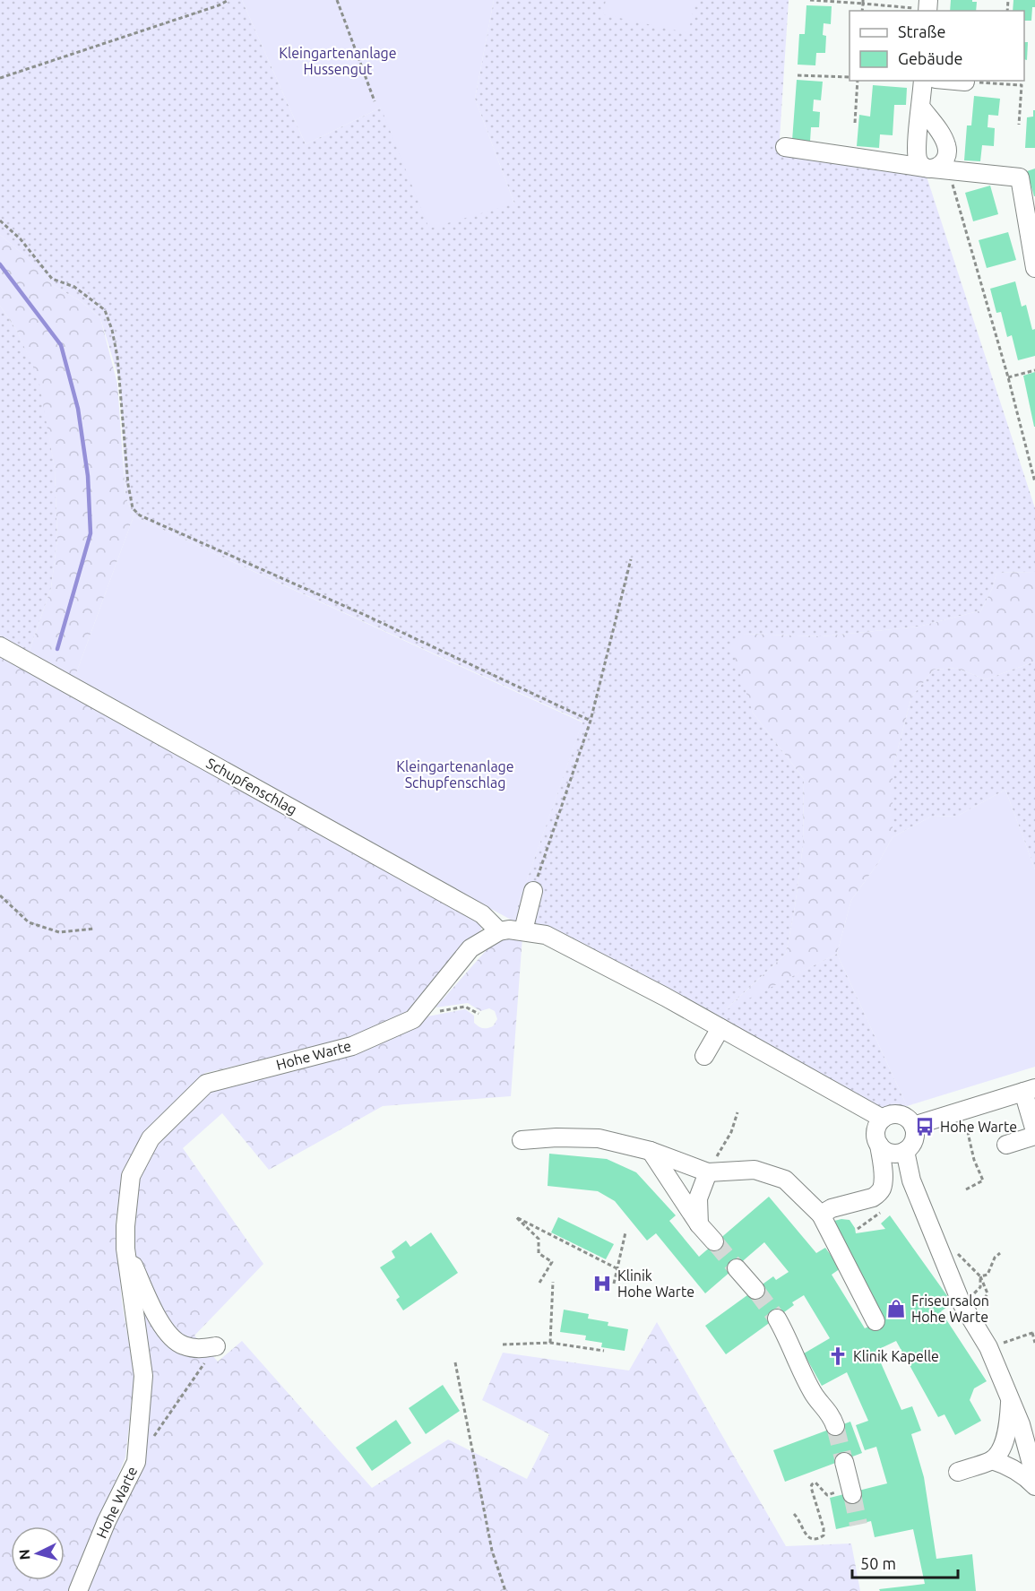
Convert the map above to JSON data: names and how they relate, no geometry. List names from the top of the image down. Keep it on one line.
{"streets":{"street":["Schupfenschlag","Hohe Warte"]},"crossings":[["Schupfenschlag","Hohe Warte"]],"parks":["Kleingartenanlage Hussengut","Kleingartenanlage Schupfenschlag"],"places":{"bus stop":["Hohe Warte"],"hospital":["Klinik Hohe Warte"],"shop":["Friseursalon Hohe Warte"],"church":["Klinik Kapelle"]},"legend":["Straße","Gebäude"],"scale_bar":"50 m","north":"left"}
